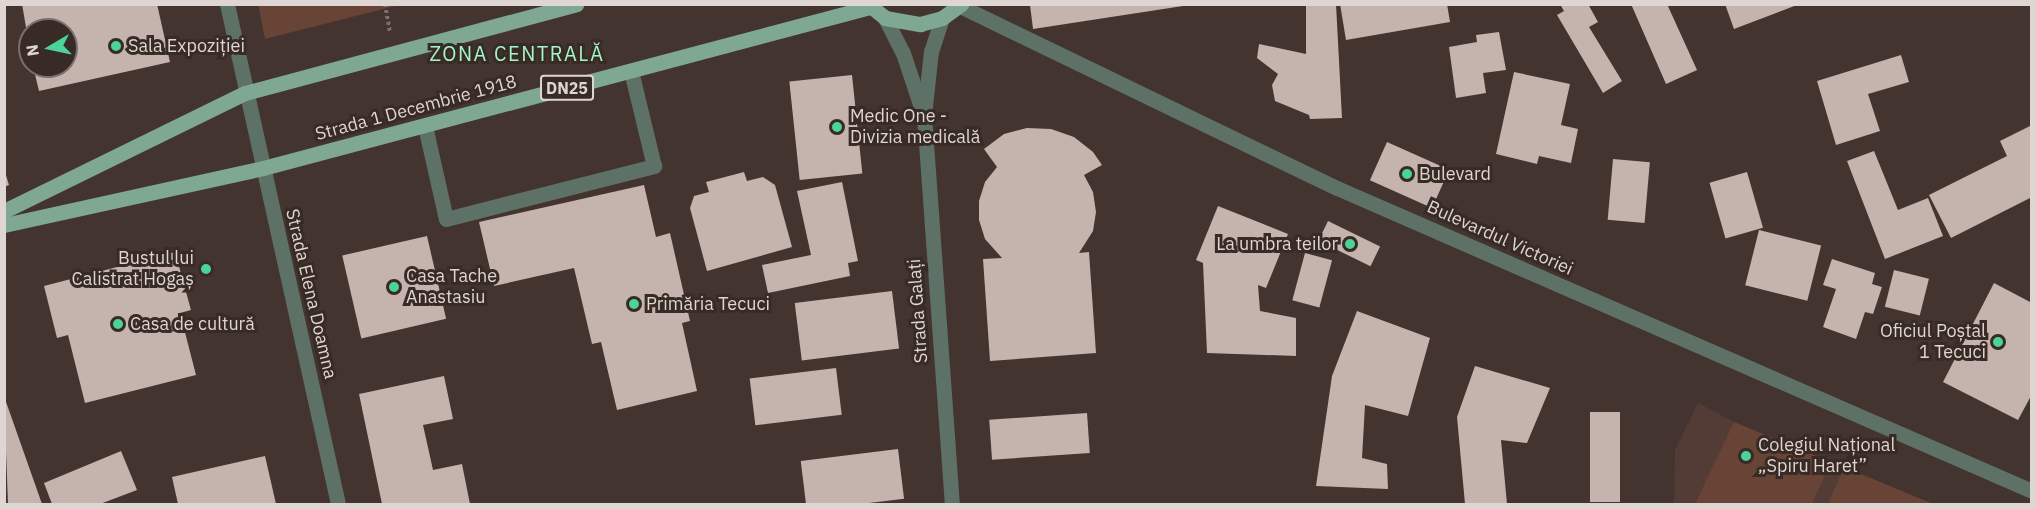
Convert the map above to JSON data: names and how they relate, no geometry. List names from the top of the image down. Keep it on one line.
{"streets":{"main road":["DN25","Strada 1 Decembrie 1918"],"street":["Bulevardul Victoriei","Strada Elena Doamna","Strada Galați"]},"crossings":[["DN25","Strada 1 Decembrie 1918"],["DN25","Bulevardul Victoriei"],["DN25","Strada Galați"],["Strada 1 Decembrie 1918","Strada Elena Doamna"]],"districts":["ZONA CENTRALĂ"],"places":["Sala Expoziției","Medic One - Divizia medicală","Bulevard","La umbra teilor","Bustul lui Calistrat Hogaș","Casa Tache Anastasiu","Primăria Tecuci","Casa de cultură","Oficiul Poștal 1 Tecuci","Colegiul Național „Spiru Haret”"],"north":"left"}
